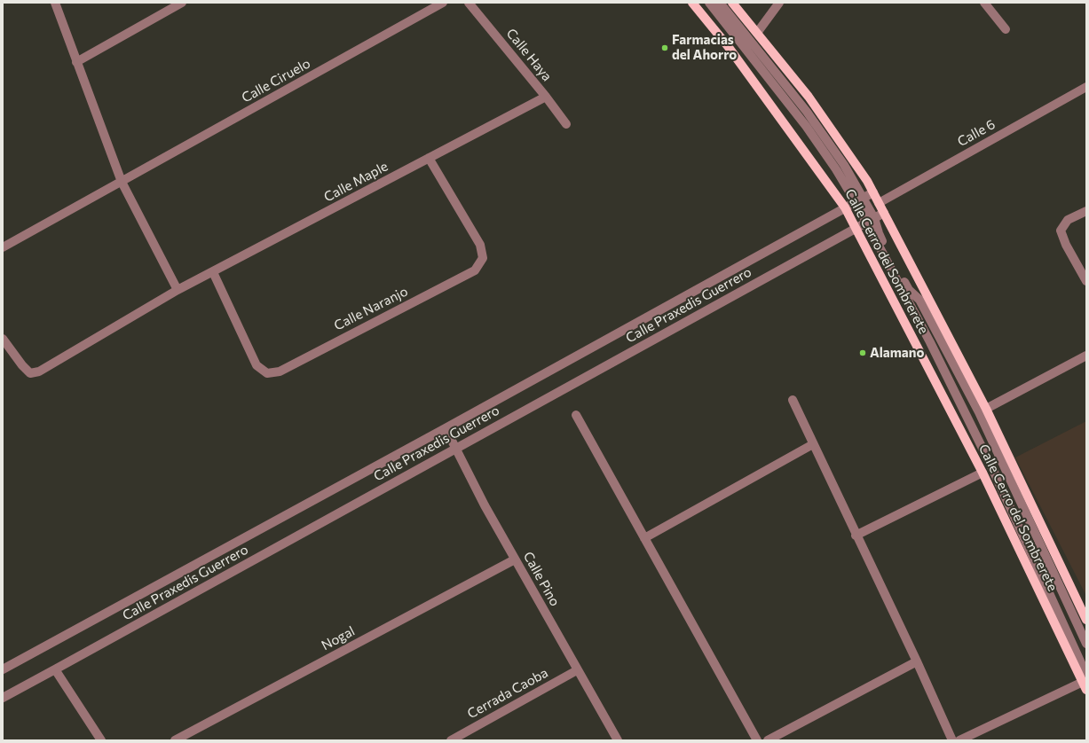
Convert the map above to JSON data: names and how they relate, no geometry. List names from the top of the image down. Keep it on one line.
{"streets":{"main road":["Calle Cerro del Sombrerete"],"street":["Calle Haya","Calle Ciruelo","Calle 6","Calle Maple","Calle Praxedis Guerrero","Calle Naranjo","Calle Pino","Nogal","Cerrada Caoba"]},"crossings":[["Calle Haya","Calle Maple"],["Calle 6","Calle Cerro del Sombrerete"],["Calle Maple","Calle Naranjo"],["Calle Cerro del Sombrerete","Calle Praxedis Guerrero"],["Calle Praxedis Guerrero","Calle Pino"],["Calle Pino","Nogal"],["Calle Pino","Cerrada Caoba"]],"places":["Farmacias del Ahorro","Alamano"]}
